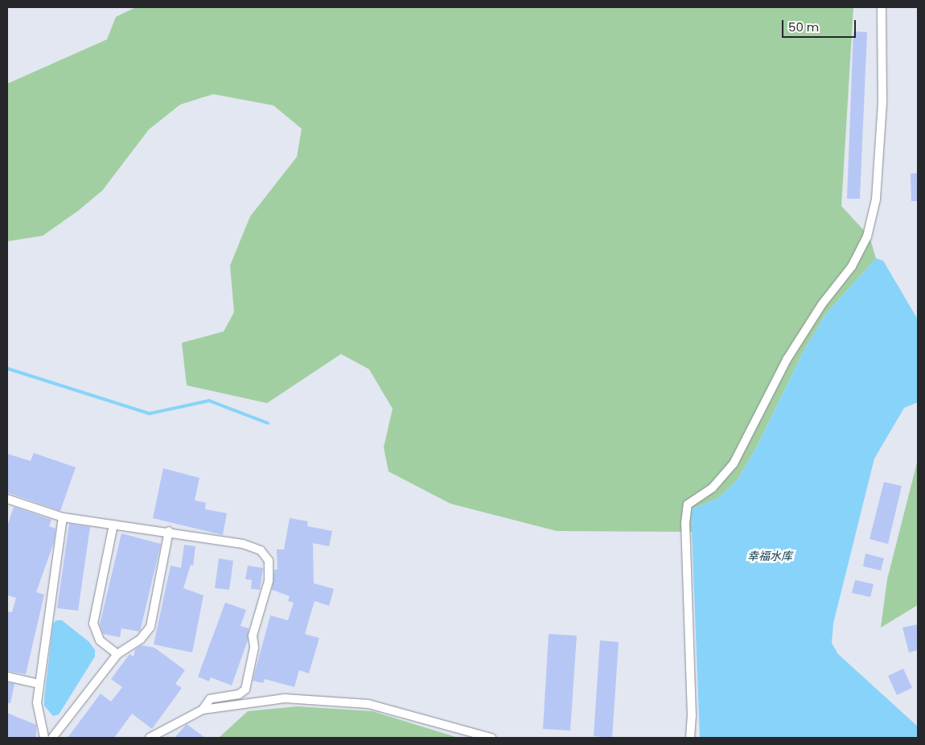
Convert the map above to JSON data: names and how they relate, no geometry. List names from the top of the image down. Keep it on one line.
{"water":["幸福水库"],"scale_bar":"50 m"}
